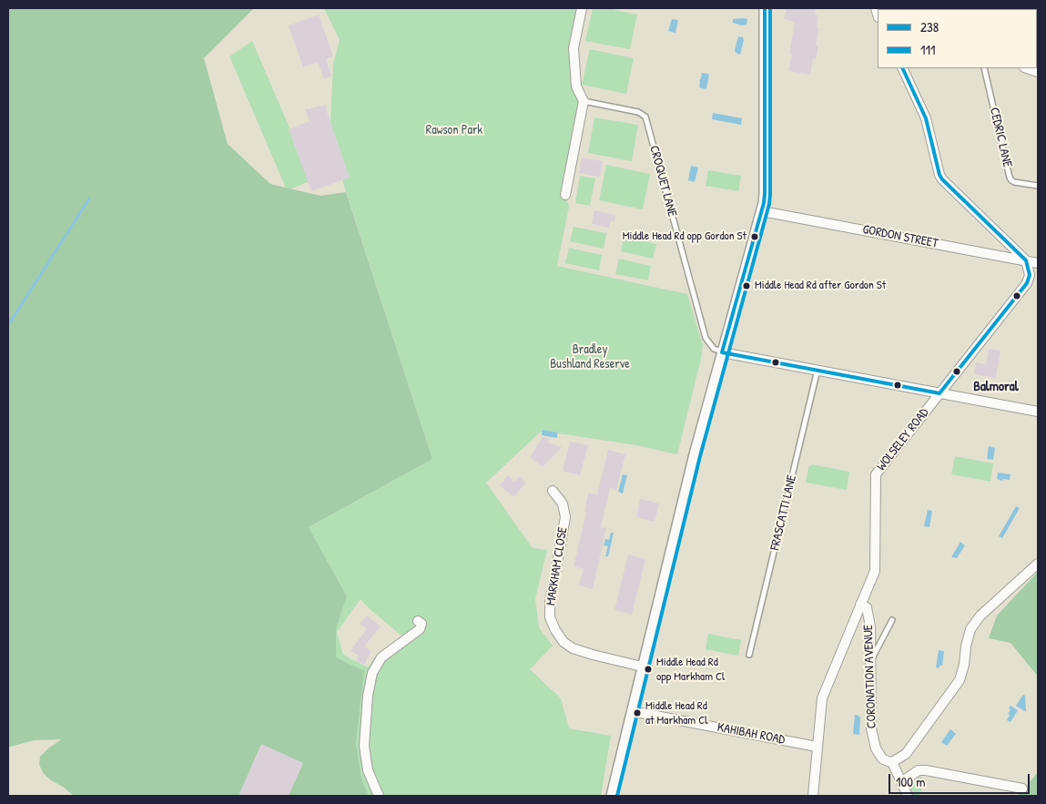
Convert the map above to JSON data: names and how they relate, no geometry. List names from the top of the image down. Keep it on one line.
{"streets":{"street":["GORDON STREET","WOLSELEY ROAD","MARKHAM CLOSE","CORONATION AVENUE","KAHIBAH ROAD"],"lane":["CEDRIC LANE","CROQUET LANE","FRASCATTI LANE"]},"crossings":[["GORDON STREET","WOLSELEY ROAD"],["WOLSELEY ROAD","CORONATION AVENUE"],["WOLSELEY ROAD","KAHIBAH ROAD"]],"districts":["Balmoral"],"parks":["Rawson Park","Bradley Bushland Reserve"],"places":["Middle Head Rd opp Gordon St","Middle Head Rd after Gordon St","Middle Head Rd opp Markham Cl","Middle Head Rd at Markham Cl"],"lines":["transit line 238","transit line 111"],"legend":["238","111"],"scale_bar":"100 m"}
